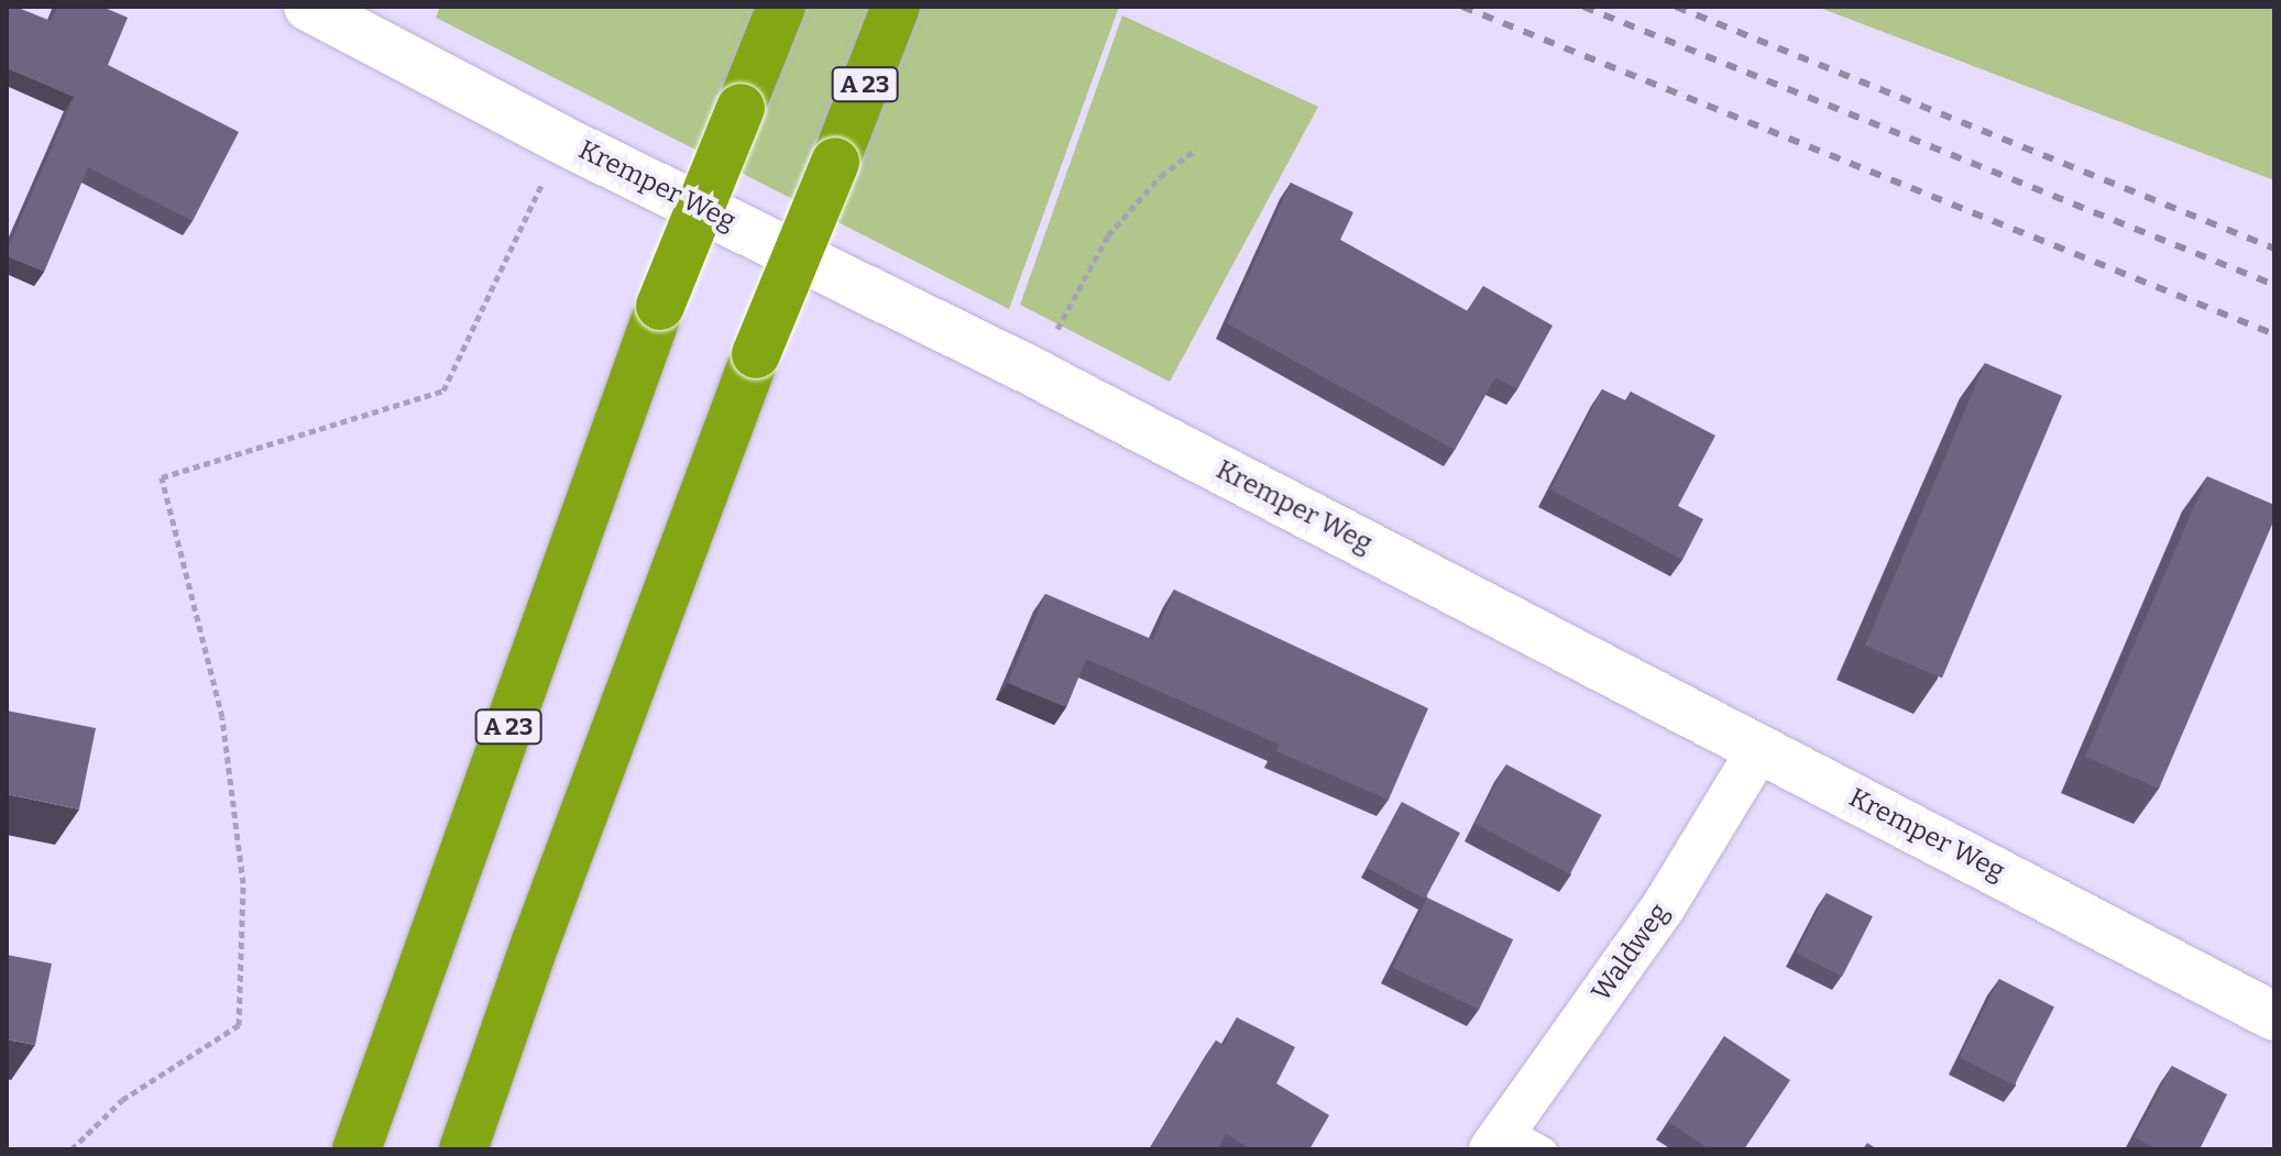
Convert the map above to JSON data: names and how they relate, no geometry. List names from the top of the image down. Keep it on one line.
{"streets":{"highway":["A 23"],"street":["Kremper Weg","Waldweg"]},"crossings":[["Kremper Weg","Waldweg"]]}
